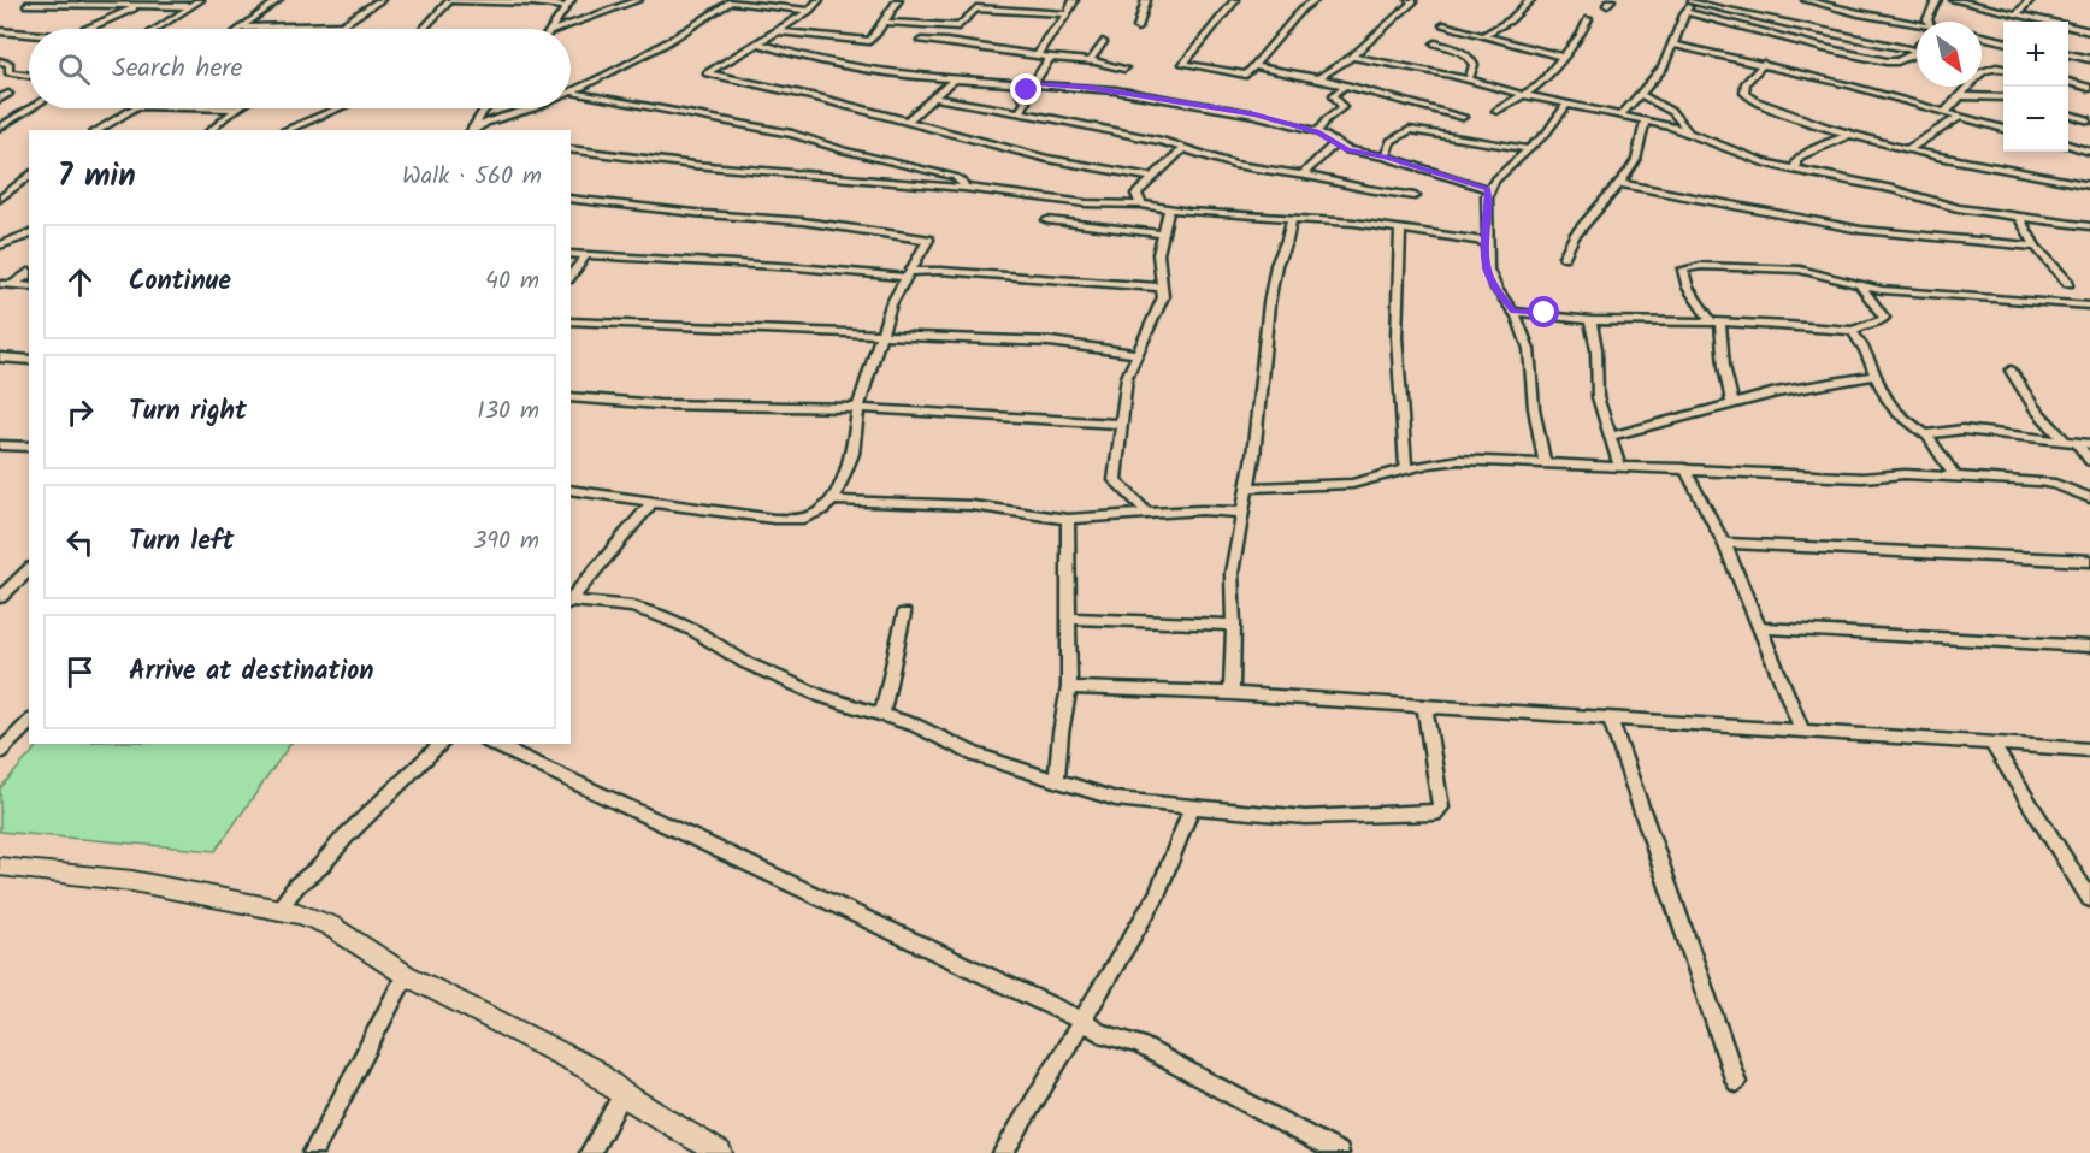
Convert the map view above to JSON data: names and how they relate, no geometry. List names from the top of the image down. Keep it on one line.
{"north":"bottom right","page":{"map_buttons":["+","−"],"search":"Search here","heading":["7 min","Walk · 560 m"],"list":[["Continue","40 m"],["Turn right","130 m"],["Turn left","390 m"],"Arrive at destination"]}}
